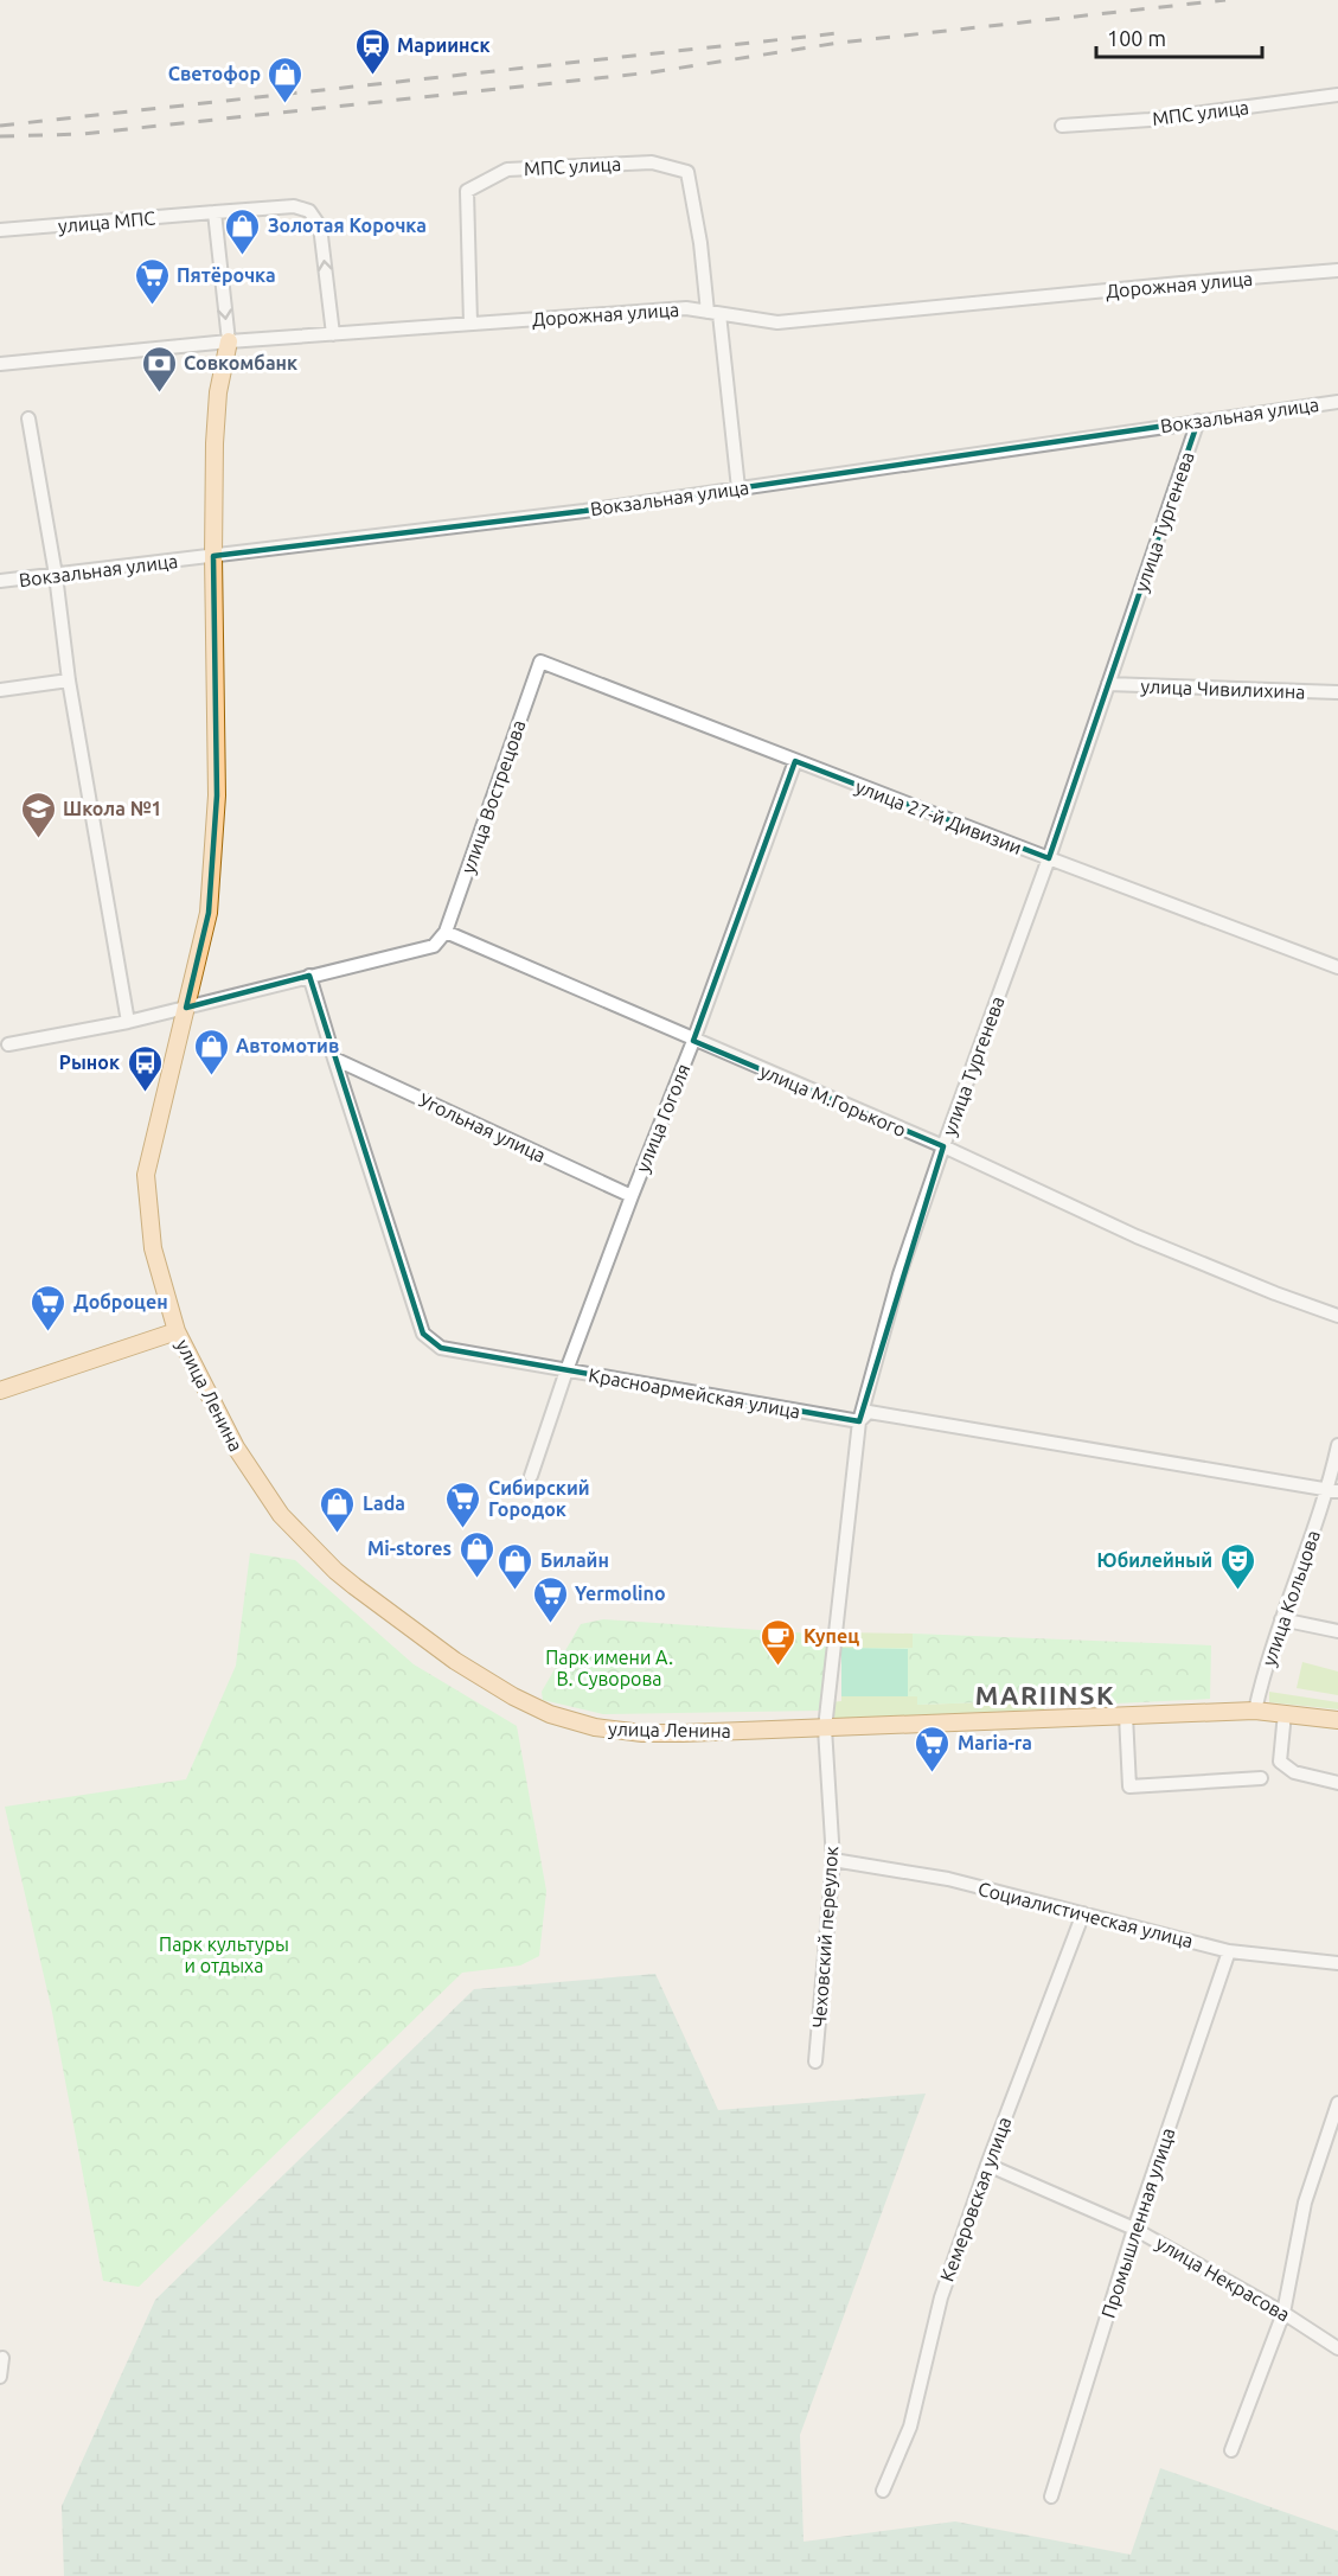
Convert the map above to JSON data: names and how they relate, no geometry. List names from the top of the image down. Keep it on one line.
{"streets":{"main road":["улица Ленина"],"street":["МПС улица","улица МПС","Дорожная улица","Вокзальная улица","улица Тургенева","улица Чивилихина","улица Вострецова","улица 27-й Дивизии","улица М.Горького","улица Гоголя","Угольная улица","Красноармейская улица","улица Кольцова","Социалистическая улица","Чеховский переулок","Кемеровская улица","Промышленная улица","улица Некрасова"]},"crossings":[["МПС улица","Дорожная улица"],["улица МПС","Дорожная улица"],["Дорожная улица","улица Ленина"],["Вокзальная улица","улица Тургенева"],["Вокзальная улица","улица Ленина"],["улица Тургенева","улица Чивилихина"],["улица Тургенева","улица 27-й Дивизии"],["улица Тургенева","улица М.Горького"],["улица Тургенева","Красноармейская улица"],["улица Тургенева","улица Ленина"],["улица Тургенева","Чеховский переулок"],["улица Вострецова","улица 27-й Дивизии"],["улица Вострецова","улица М.Горького"],["улица 27-й Дивизии","улица Гоголя"],["улица М.Горького","улица Гоголя"],["улица Гоголя","Угольная улица"],["улица Гоголя","Красноармейская улица"],["Угольная улица","Красноармейская улица"],["Красноармейская улица","улица Кольцова"],["улица Ленина","улица Кольцова"],["улица Ленина","Чеховский переулок"],["Социалистическая улица","Чеховский переулок"],["Социалистическая улица","Кемеровская улица"],["Социалистическая улица","Промышленная улица"],["Кемеровская улица","улица Некрасова"],["Промышленная улица","улица Некрасова"]],"districts":["MARIINSK"],"parks":["Парк имени А. В. Суворова","Парк культуры и отдыха"],"places":{"station":["Мариинск"],"shop":["Светофор","Золотая Корочка","Автомотив","Lada","Mi-stores","Билайн"],"supermarket":["Пятёрочка","Доброцен","Сибирский Городок","Yermolino","Maria-ra"],"bank":["Совкомбанк"],"school or university":["Школа №1"],"bus stop":["Рынок"],"theatre":["Юбилейный"],"cafe":["Купец"]},"scale_bar":"100 m"}
